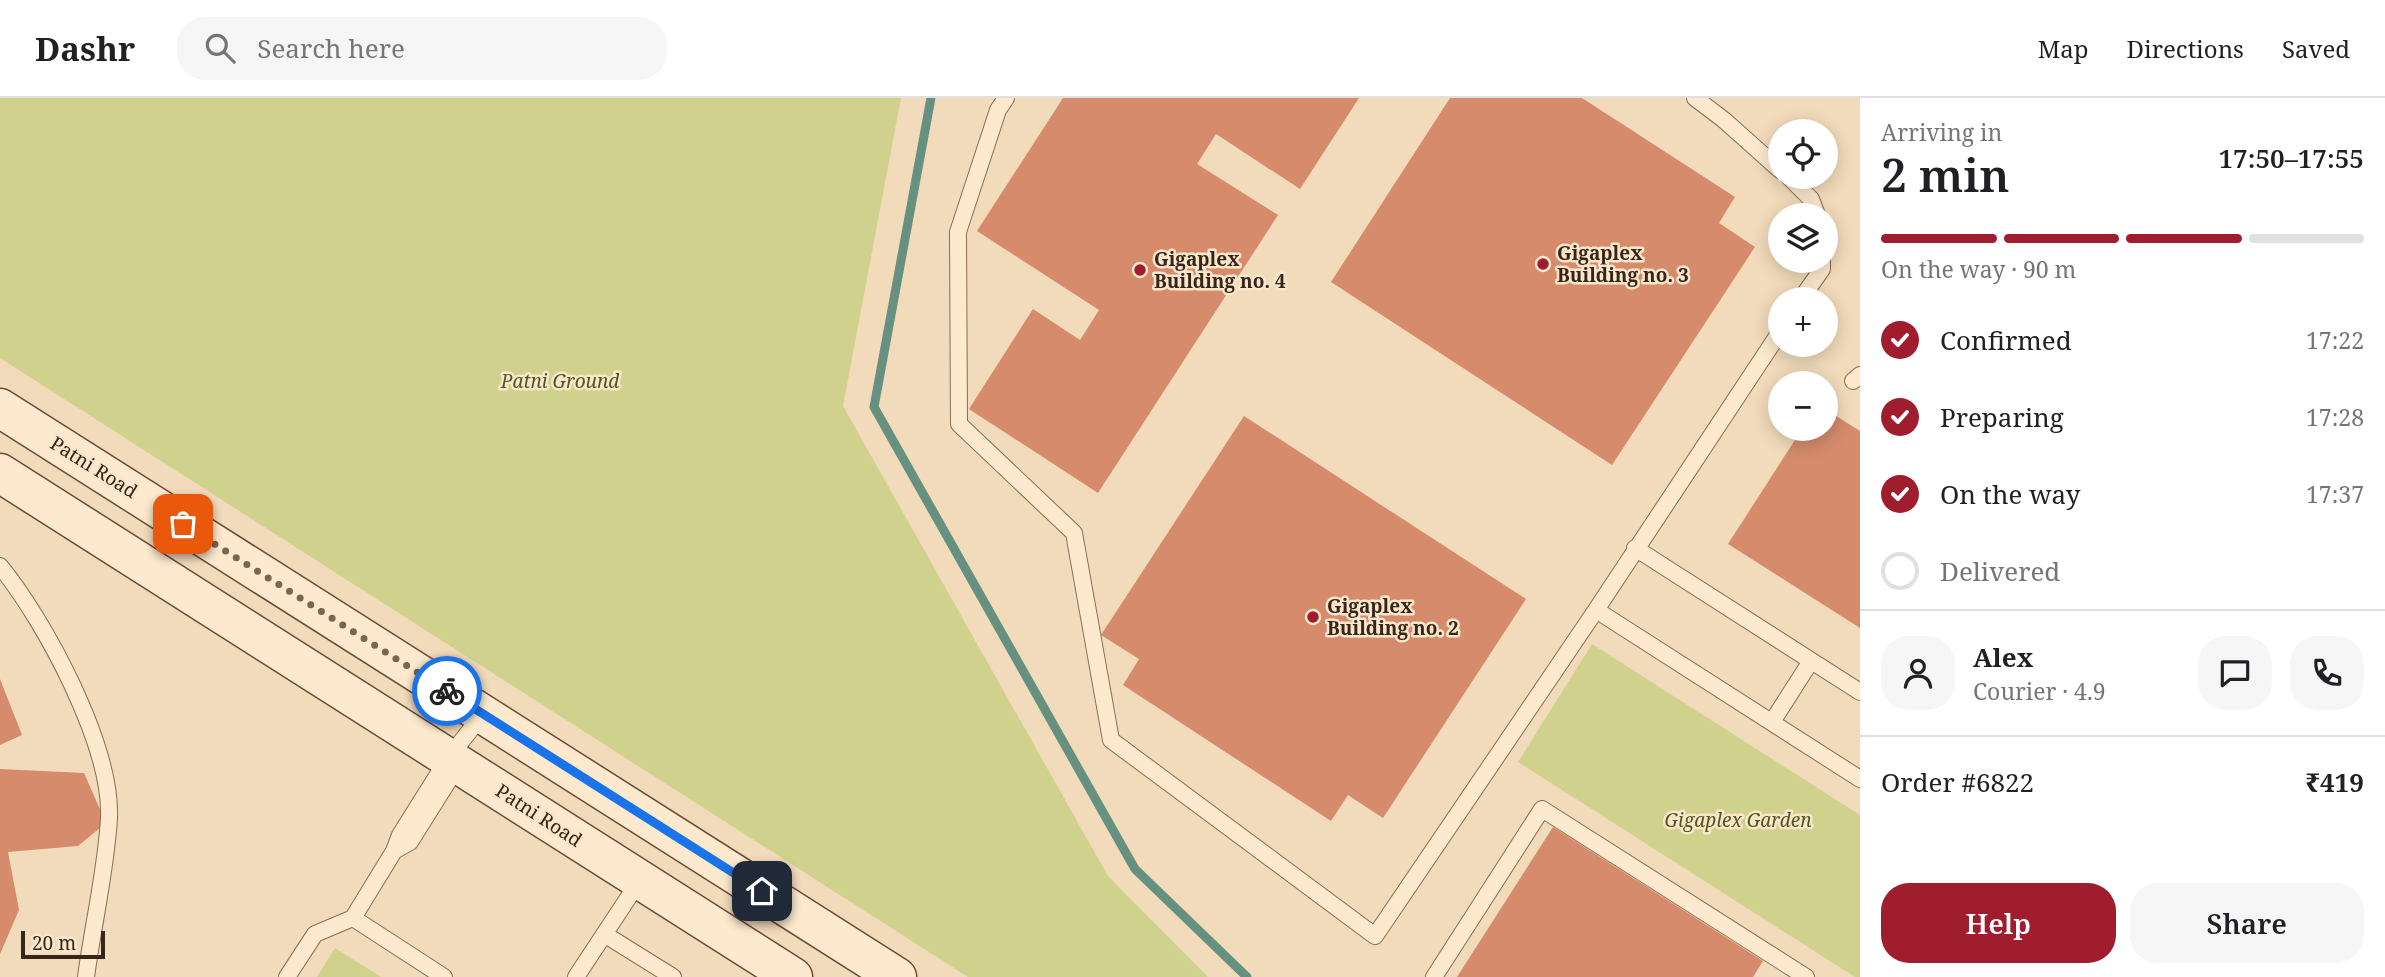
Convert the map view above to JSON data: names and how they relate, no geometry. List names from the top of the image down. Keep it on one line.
{"streets":{"main road":["Patni Road"]},"parks":["Patni Ground","Gigaplex Garden"],"places":["Gigaplex Building no. 3","Gigaplex Building no. 4","Gigaplex Building no. 2"],"scale_bar":"20 m","page":{"header":"Dashr","search":"Search here","nav":["Map","Directions","Saved"],"heading":["2 min","Arriving in","17:50–17:55"],"panel":["Alex","Courier · 4.9","Order #6822","₹419"],"map_buttons":["+","−"],"bar":"On the way · 90 m","list":[["Confirmed","17:22"],["Preparing","17:28"],["On the way","17:37"],"Delivered"],"buttons":["Help","Share"],"scale":"20 m"}}
